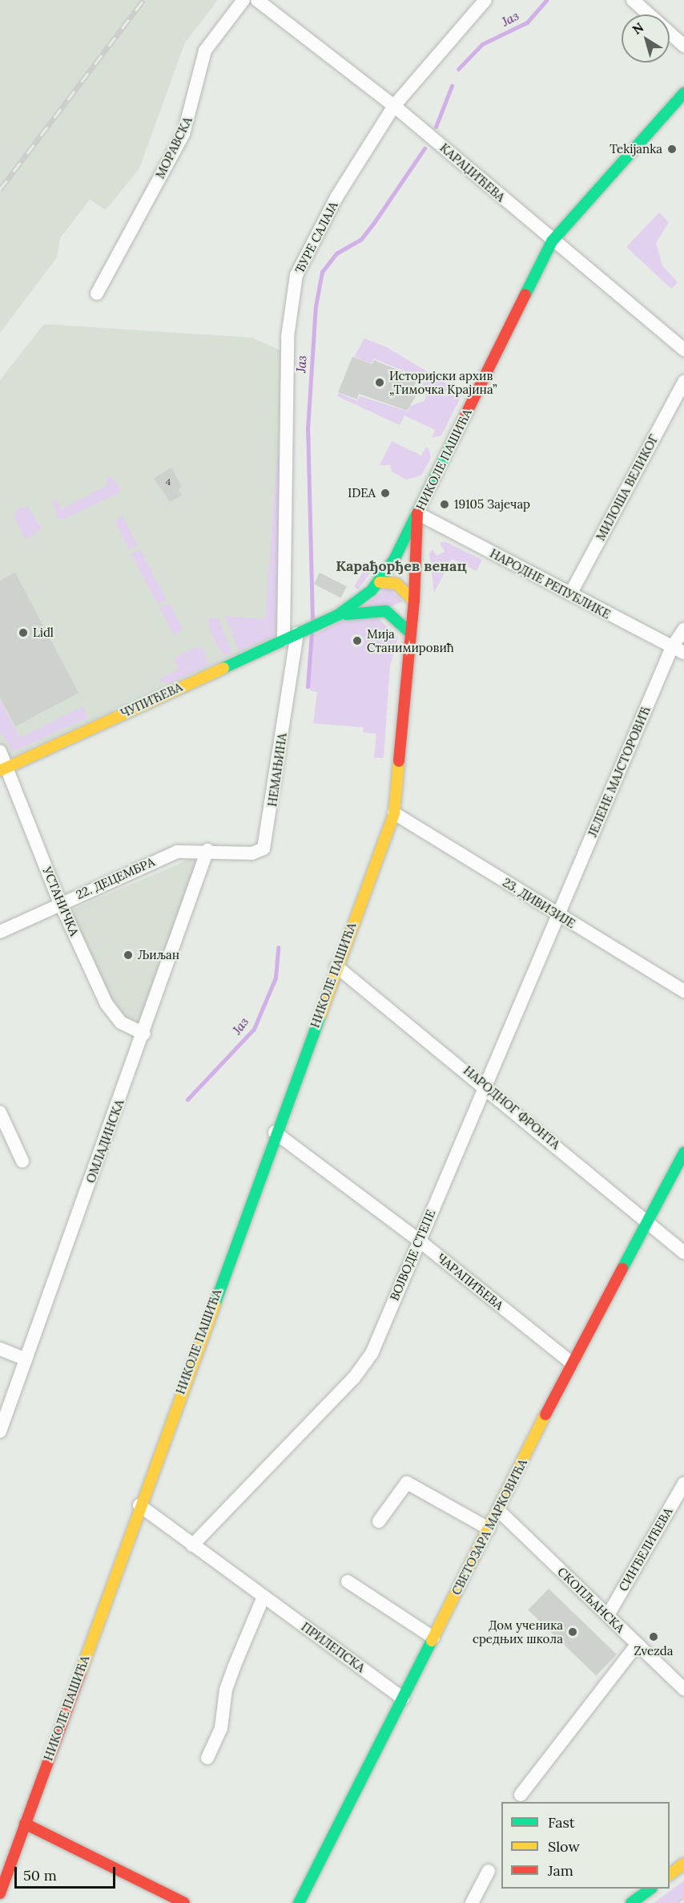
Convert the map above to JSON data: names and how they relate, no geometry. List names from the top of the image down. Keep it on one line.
{"streets":{"street":["МОРАВСКА","КАРАЏИЋЕВА","ЂУРЕ САЛАЈА","НИКОЛЕ ПАШИЋА","МИЛОША ВЕЛИКОГ","НАРОДНЕ РЕПУБЛИКЕ","ЧУПИЋЕВА","НЕМАЊИНА","ЈЕЛЕНЕ МАЈСТОРОВИЋ","22. ДЕЦЕМБРА","УСТАНИЧКА","23. ДИВИЗИЈЕ","НАРОДНОГ ФРОНТА","ОМЛАДИНСКА","ВОЈВОДЕ СТЕПЕ","ЧАРАПИЋЕВА","СВЕТОЗАРА МАРКОВИЋА","СИНЂЕЛИЋЕВА","СКОПЉАНСКА","ПРИЛЕПСКА"]},"crossings":[["КАРАЏИЋЕВА","ЂУРЕ САЛАЈА"],["КАРАЏИЋЕВА","НИКОЛЕ ПАШИЋА"],["ЂУРЕ САЛАЈА","ЧУПИЋЕВА"],["НИКОЛЕ ПАШИЋА","НАРОДНЕ РЕПУБЛИКЕ"],["НИКОЛЕ ПАШИЋА","23. ДИВИЗИЈЕ"],["НИКОЛЕ ПАШИЋА","НАРОДНОГ ФРОНТА"],["НИКОЛЕ ПАШИЋА","ЧАРАПИЋЕВА"],["НИКОЛЕ ПАШИЋА","ПРИЛЕПСКА"],["МИЛОША ВЕЛИКОГ","НАРОДНЕ РЕПУБЛИКЕ"],["НАРОДНЕ РЕПУБЛИКЕ","ЈЕЛЕНЕ МАЈСТОРОВИЋ"],["ЧУПИЋЕВА","НЕМАЊИНА"],["ЧУПИЋЕВА","УСТАНИЧКА"],["НЕМАЊИНА","22. ДЕЦЕМБРА"],["НЕМАЊИНА","ОМЛАДИНСКА"],["ЈЕЛЕНЕ МАЈСТОРОВИЋ","23. ДИВИЗИЈЕ"],["ЈЕЛЕНЕ МАЈСТОРОВИЋ","ВОЈВОДЕ СТЕПЕ"],["22. ДЕЦЕМБРА","УСТАНИЧКА"],["22. ДЕЦЕМБРА","ОМЛАДИНСКА"],["УСТАНИЧКА","ОМЛАДИНСКА"],["23. ДИВИЗИЈЕ","ВОЈВОДЕ СТЕПЕ"],["НАРОДНОГ ФРОНТА","ВОЈВОДЕ СТЕПЕ"],["НАРОДНОГ ФРОНТА","СВЕТОЗАРА МАРКОВИЋА"],["ВОЈВОДЕ СТЕПЕ","ЧАРАПИЋЕВА"],["ВОЈВОДЕ СТЕПЕ","ПРИЛЕПСКА"],["ЧАРАПИЋЕВА","СВЕТОЗАРА МАРКОВИЋА"],["СВЕТОЗАРА МАРКОВИЋА","СКОПЉАНСКА"],["СВЕТОЗАРА МАРКОВИЋА","ПРИЛЕПСКА"],["СИНЂЕЛИЋЕВА","СКОПЉАНСКА"]],"districts":["Карађорђев венац"],"water":["Јаз"],"places":["Tekijanka","Историјски архив „Тимочка Крајина”","IDEA","19105 Зајечар","Lidl","Мија Станимировић","Љиљан","Дом ученика средњих школа","Zvezda"],"house_numbers":["4"],"legend":["Fast","Slow","Jam"],"scale_bar":"50 m","north":"top left"}
